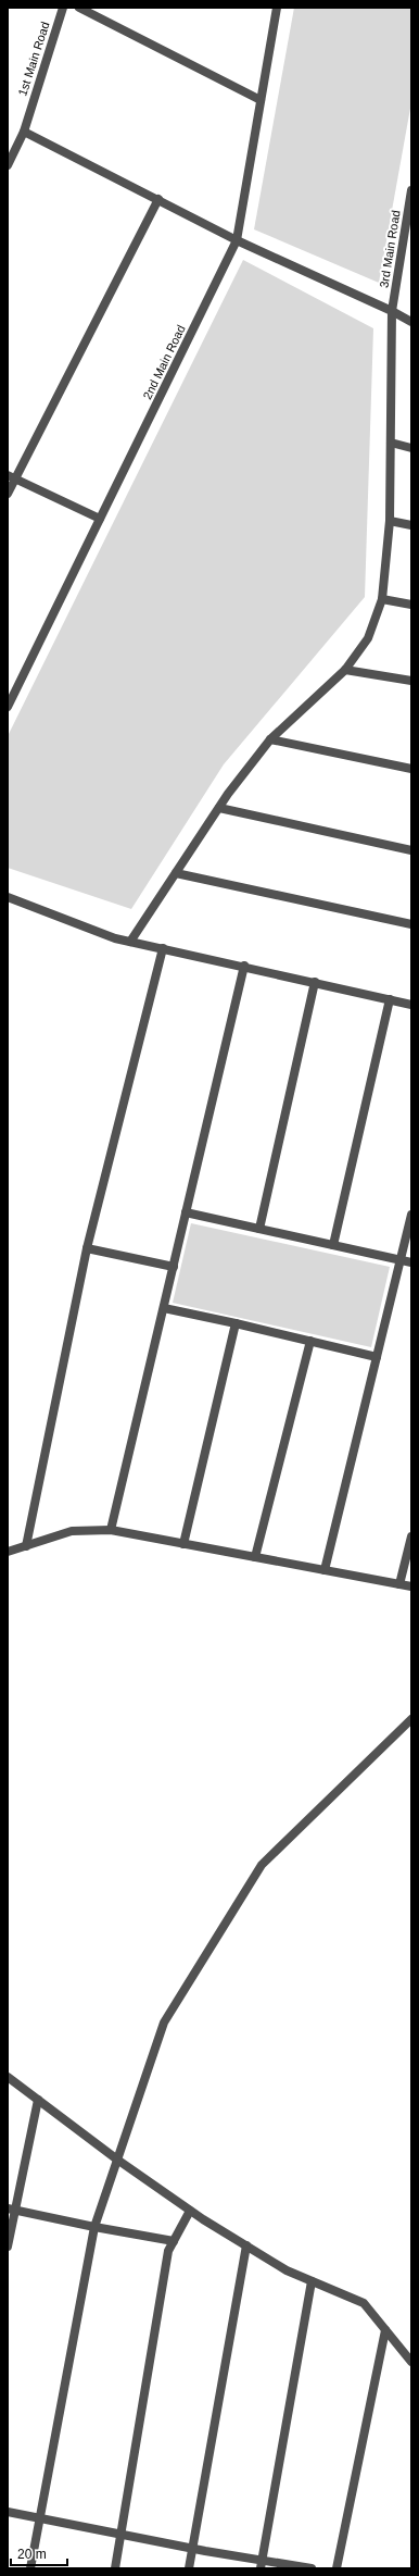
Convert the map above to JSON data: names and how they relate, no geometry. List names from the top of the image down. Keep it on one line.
{"streets":{"street":["1st Main Road","3rd Main Road","2nd Main Road"]},"scale_bar":"20 m"}
